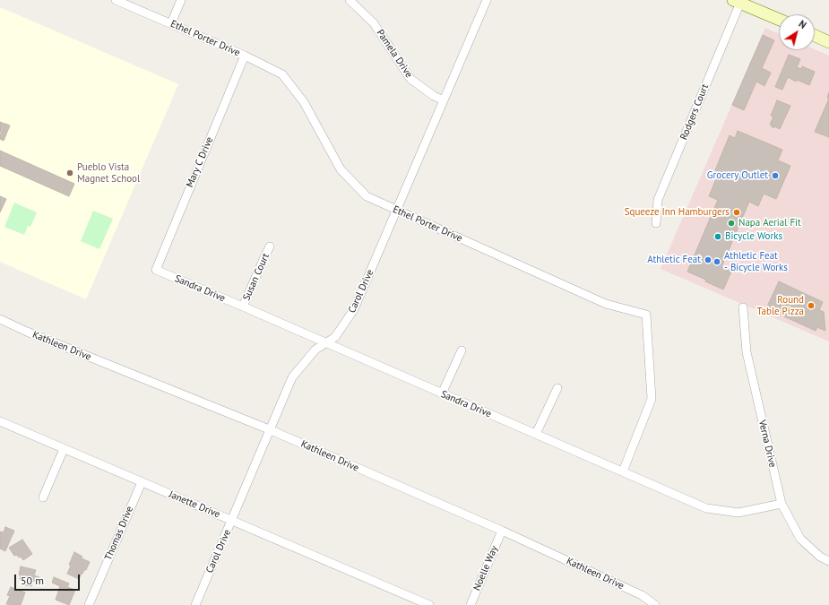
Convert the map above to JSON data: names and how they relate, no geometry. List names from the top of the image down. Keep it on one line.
{"streets":{"street":["Ethel Porter Drive","Pamela Drive","Rodgers Court","Mary C Drive","Susan Court","Sandra Drive","Carol Drive","Kathleen Drive","Verna Drive","Janette Drive","Thomas Drive","Noelle Way"]},"crossings":[["Ethel Porter Drive","Mary C Drive"],["Ethel Porter Drive","Sandra Drive"],["Ethel Porter Drive","Carol Drive"],["Pamela Drive","Carol Drive"],["Mary C Drive","Sandra Drive"],["Susan Court","Sandra Drive"],["Sandra Drive","Carol Drive"],["Sandra Drive","Verna Drive"],["Carol Drive","Kathleen Drive"],["Carol Drive","Janette Drive"],["Kathleen Drive","Noelle Way"],["Janette Drive","Thomas Drive"]],"places":["Pueblo Vista Magnet School","Grocery Outlet","Squeeze Inn Hamburgers","Napa Aerial Fit","Bicycle Works","Athletic Feat","Athletic Feat - Bicycle Works","Round Table Pizza"],"scale_bar":"50 m","north":"top right"}
